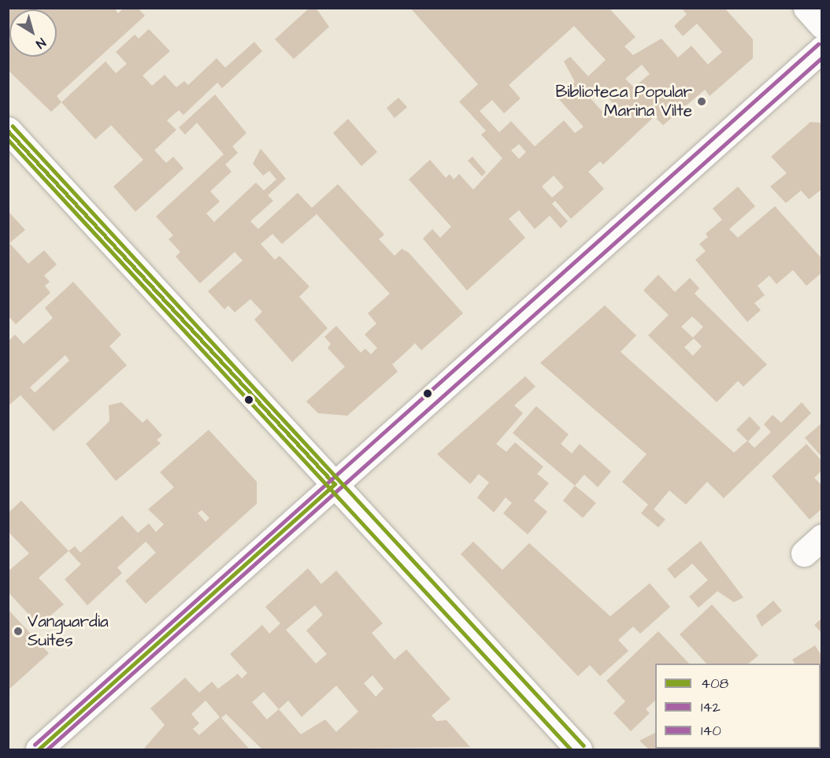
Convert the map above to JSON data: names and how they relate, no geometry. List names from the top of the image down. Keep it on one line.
{"places":["Biblioteca Popular Marina Vilte","Vanguardia Suites"],"lines":["transit line 140","transit line 142","transit line 408"],"legend":["408","142","140"],"north":"bottom right"}
